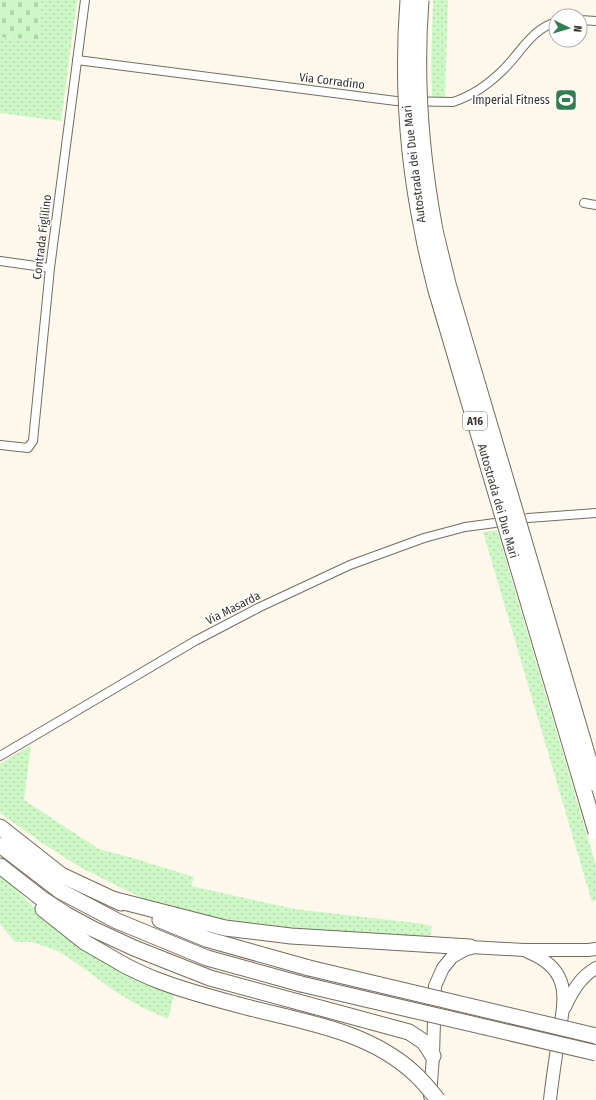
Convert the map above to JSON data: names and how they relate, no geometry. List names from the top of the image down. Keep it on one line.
{"streets":{"highway":["Autostrada dei Due Mari","A16"],"street":["Via Corradino","Contrada Figlilino","Via Masarda"]},"crossings":[["Via Corradino","Contrada Figlilino"]],"places":{"sports":["Imperial Fitness"]},"north":"right"}
